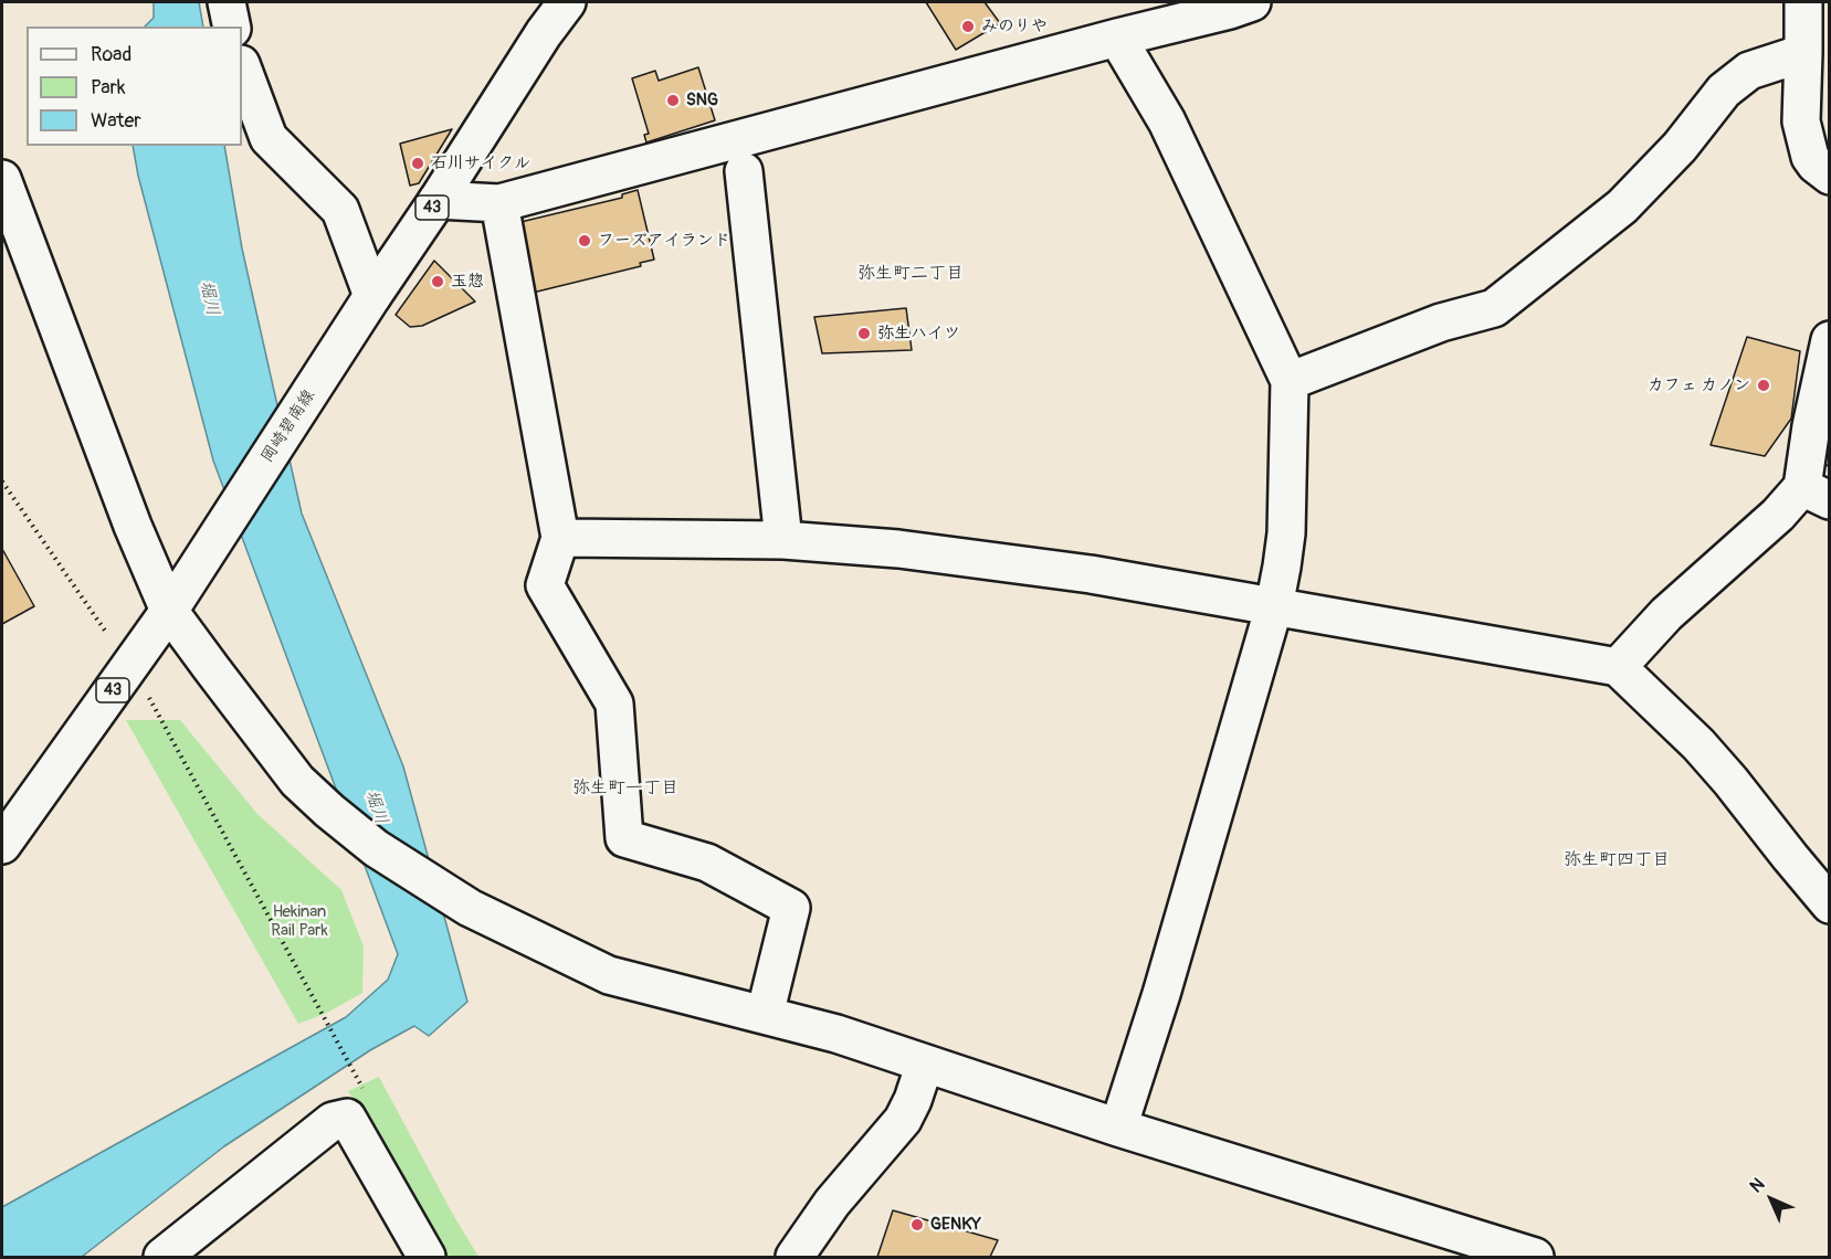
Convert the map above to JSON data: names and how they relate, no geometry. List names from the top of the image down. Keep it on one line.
{"streets":{"street":["43","岡崎碧南線"]},"districts":["弥生町二丁目","弥生町一丁目","弥生町四丁目"],"water":["堀川"],"parks":["Hekinan Rail Park"],"places":["みのりや","SNG","石川サイクル","フーズアイランド","玉惣","弥生ハイツ","カフェ カノン","GENKY"],"legend":["Road","Park","Water"],"north":"top left"}
